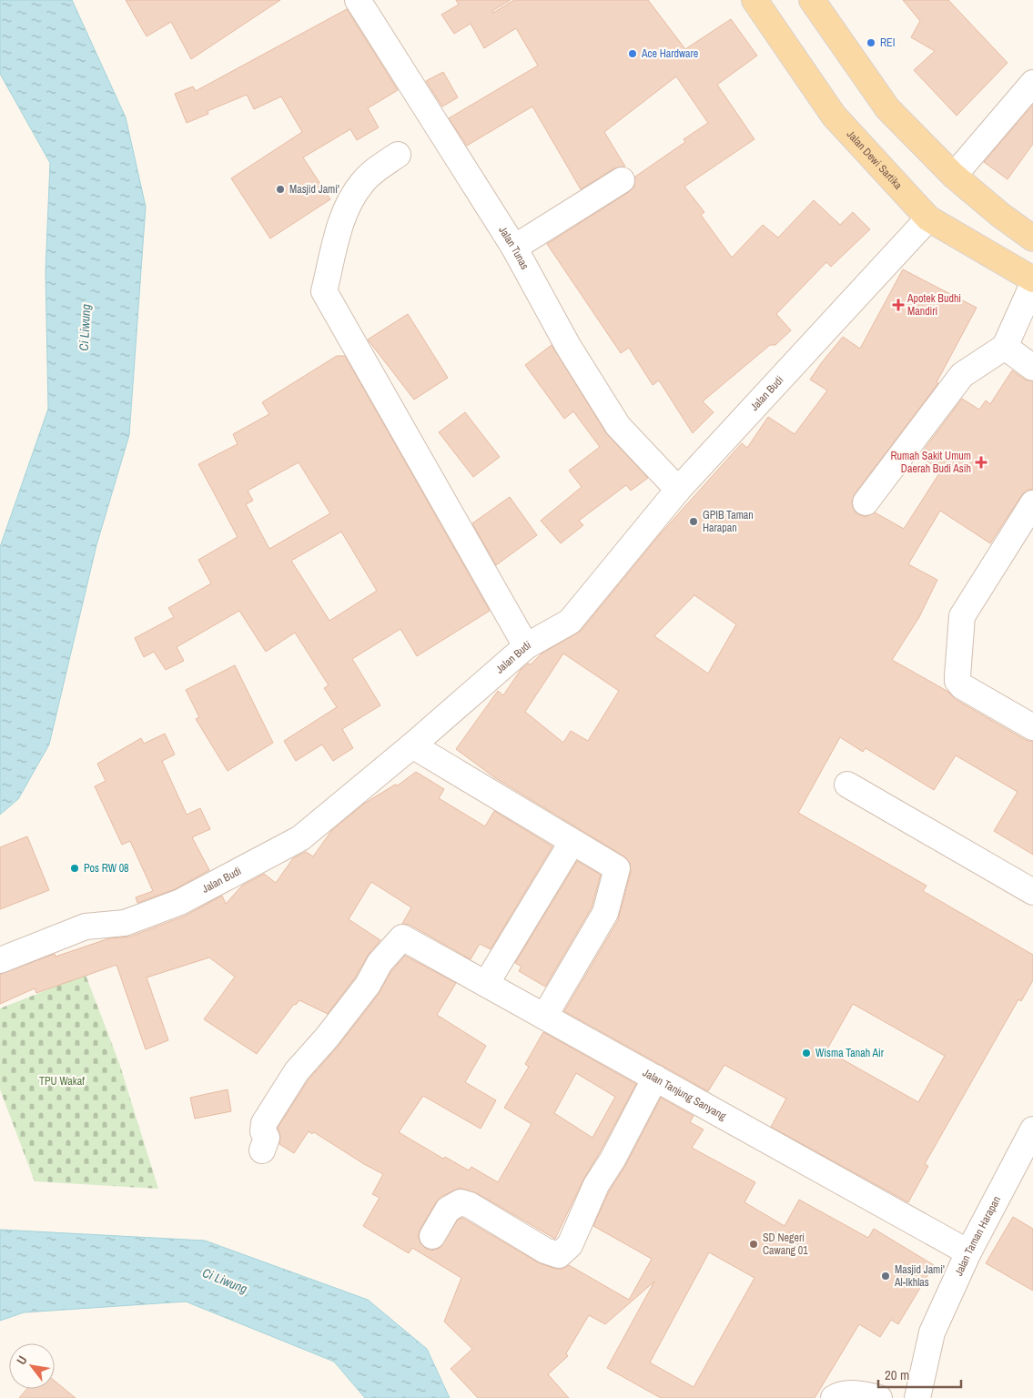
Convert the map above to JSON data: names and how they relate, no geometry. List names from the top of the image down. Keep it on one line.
{"streets":{"main road":["Jalan Dewi Sartika"],"street":["Jalan Tunas","Jalan Budi","Jalan Tanjung Sanyang","Jalan Taman Harapan"]},"crossings":[["Jalan Dewi Sartika","Jalan Budi"],["Jalan Tunas","Jalan Budi"],["Jalan Tanjung Sanyang","Jalan Taman Harapan"]],"water":["Ci Liwung"],"parks":["TPU Wakaf"],"places":{"other":["REI","Ace Hardware","Masjid Jami'","GPIB Taman Harapan","Pos RW 08","Wisma Tanah Air","SD Negeri Cawang 01","Masjid Jami' Al-Ikhlas"],"health":["Apotek Budhi Mandiri","Rumah Sakit Umum Daerah Budi Asih"]},"scale_bar":"20 m","north":"top left"}
